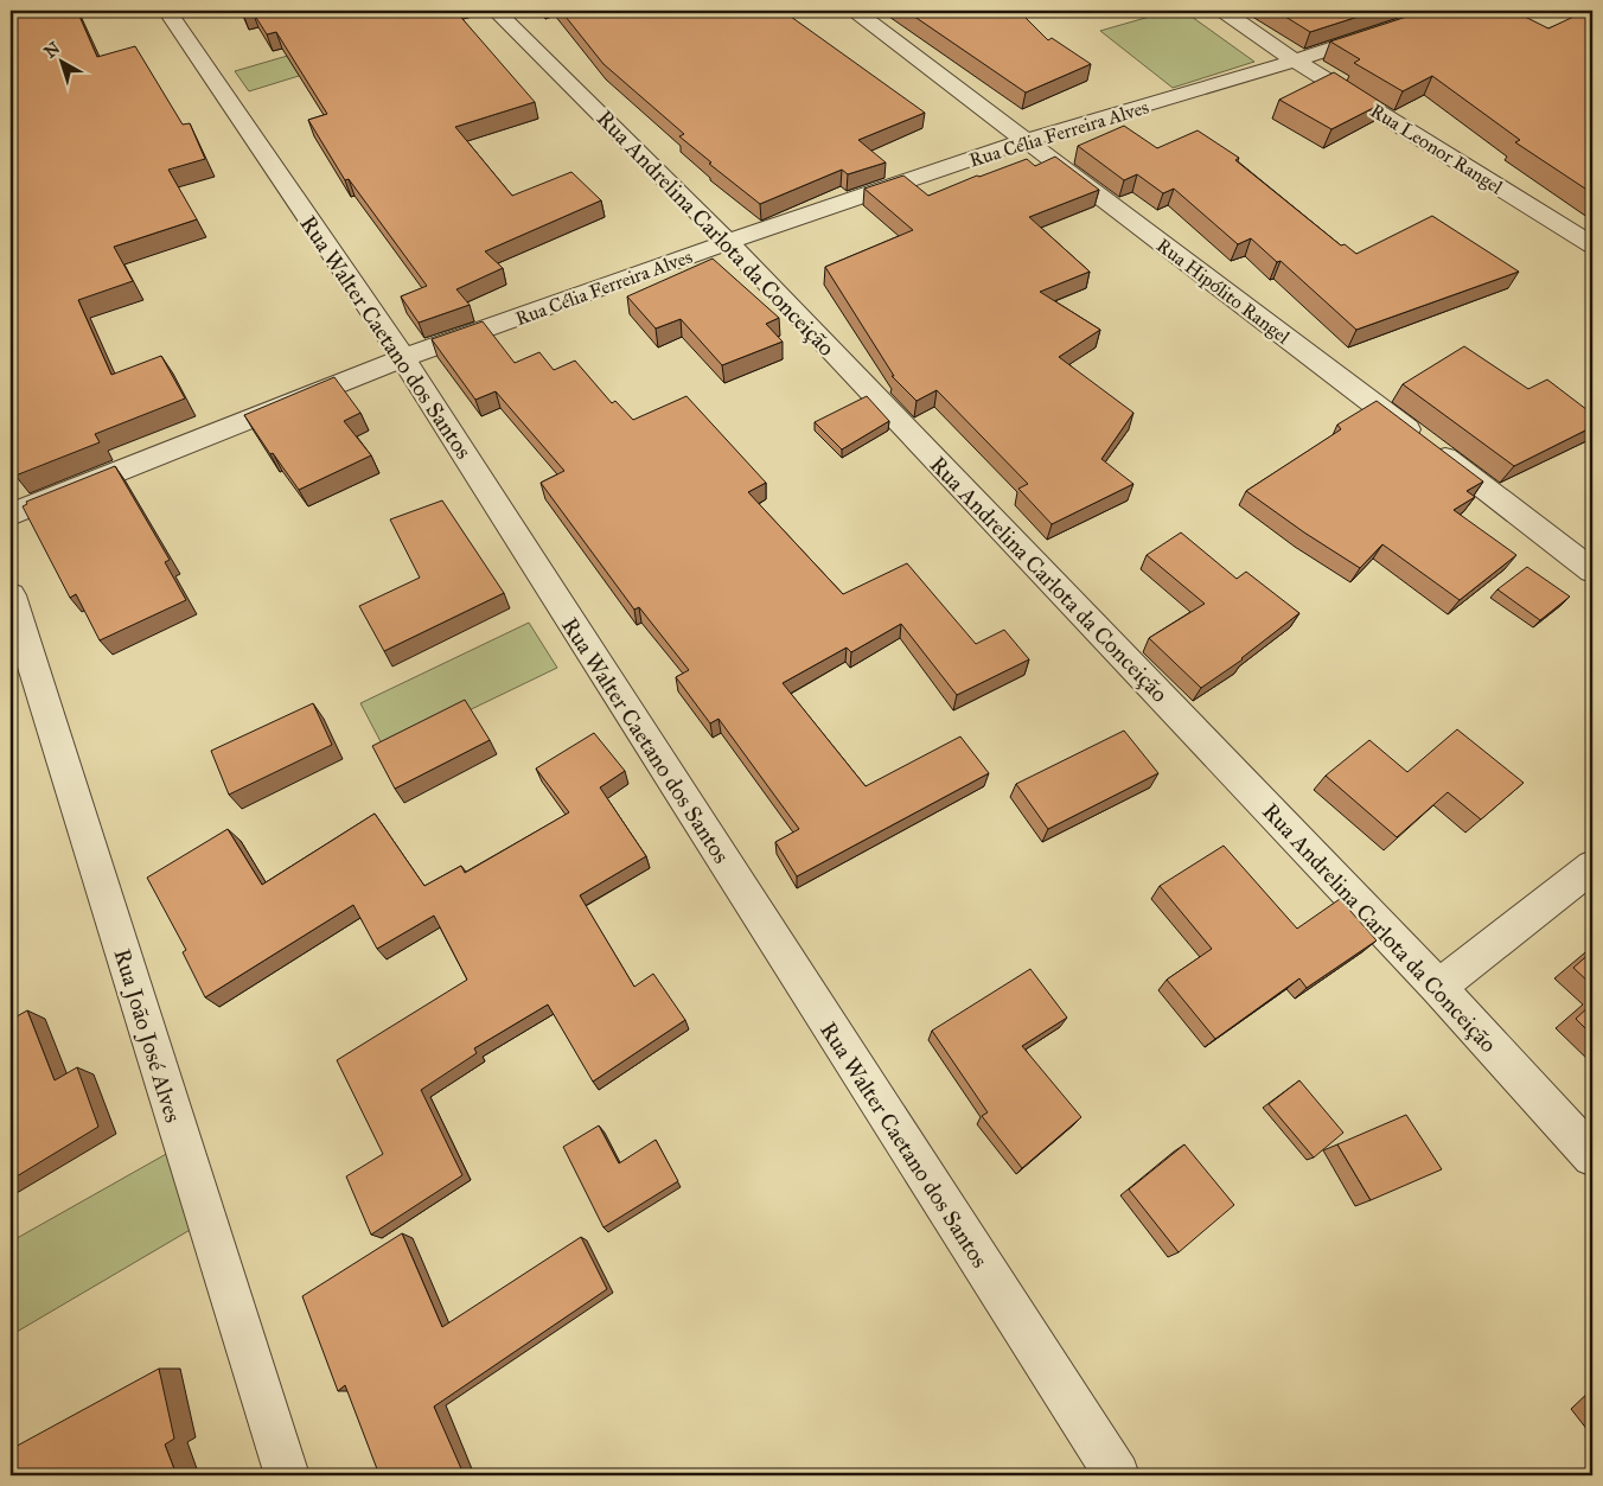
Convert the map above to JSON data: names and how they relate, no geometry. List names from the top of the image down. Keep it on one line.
{"streets":{"street":["Rua Célia Ferreira Alves","Rua Leonor Rangel","Rua Andrelina Carlota da Conceição","Rua Hipólito Rangel","Rua Walter Caetano dos Santos","Rua João José Alves"]},"crossings":[["Rua Célia Ferreira Alves","Rua Leonor Rangel"],["Rua Célia Ferreira Alves","Rua Andrelina Carlota da Conceição"],["Rua Célia Ferreira Alves","Rua Hipólito Rangel"],["Rua Célia Ferreira Alves","Rua Walter Caetano dos Santos"]],"north":"top left"}
